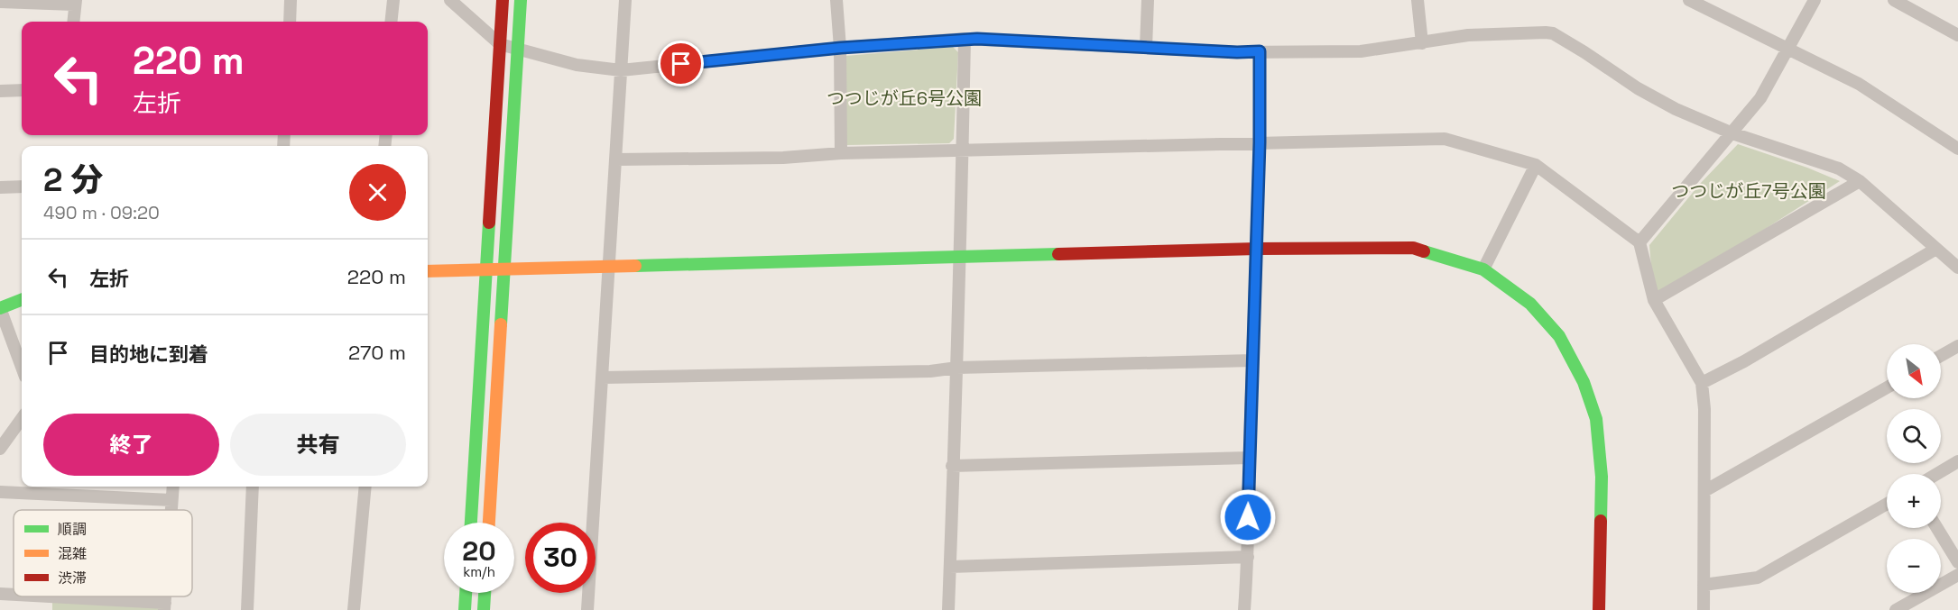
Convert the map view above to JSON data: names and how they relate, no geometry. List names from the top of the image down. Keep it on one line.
{"parks":["つつじが丘6号公園","つつじが丘7号公園"],"legend":["順調","混雑","渋滞"],"north":"bottom right","page":{"turn":["220 m","左折"],"heading":["2 分","490 m · 09:20"],"list":[{"name":"左折","value":"220 m"},{"name":"目的地に到着","value":"270 m"}],"map_buttons":["+","−"],"buttons":["終了","共有"],"speed":"20 km/h","limit":"30"}}
